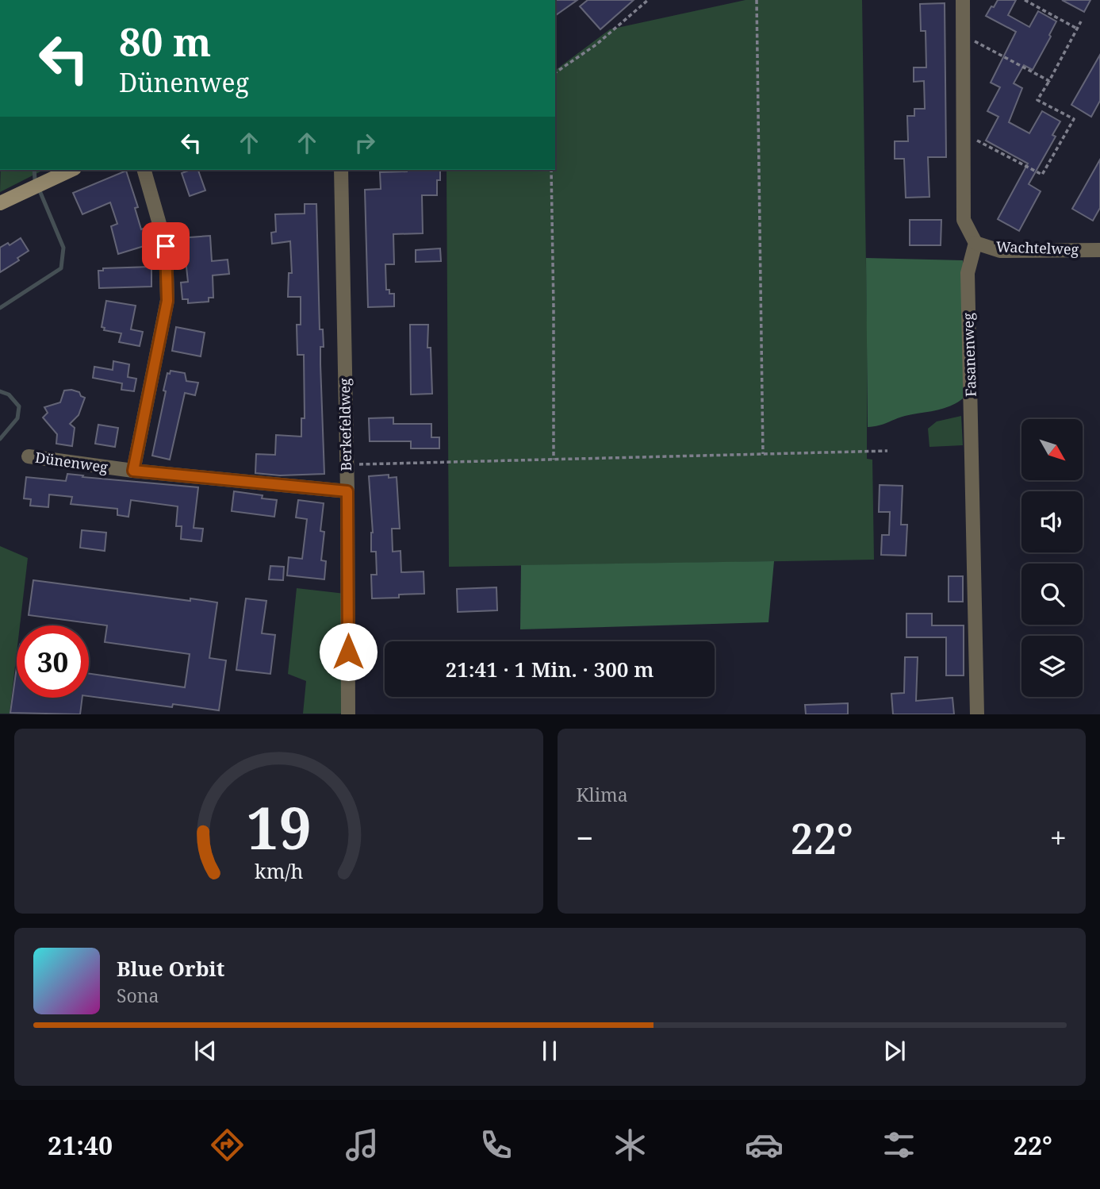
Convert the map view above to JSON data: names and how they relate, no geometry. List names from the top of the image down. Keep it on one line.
{"streets":{"street":["Wachtelweg","Fasanenweg","Berkefeldweg","Dünenweg"]},"crossings":[["Wachtelweg","Fasanenweg"],["Berkefeldweg","Dünenweg"]],"north":"bottom right","page":{"turn":["80 m","Dünenweg"],"limit":"30","trip":"21:41 · 1 Min. · 300 m","tile":"Klima","heat":["−","22°","+"],"song":["Blue Orbit","Sona"],"tabs":["21:40","22°"],"gauge":["19","km/h"]}}
